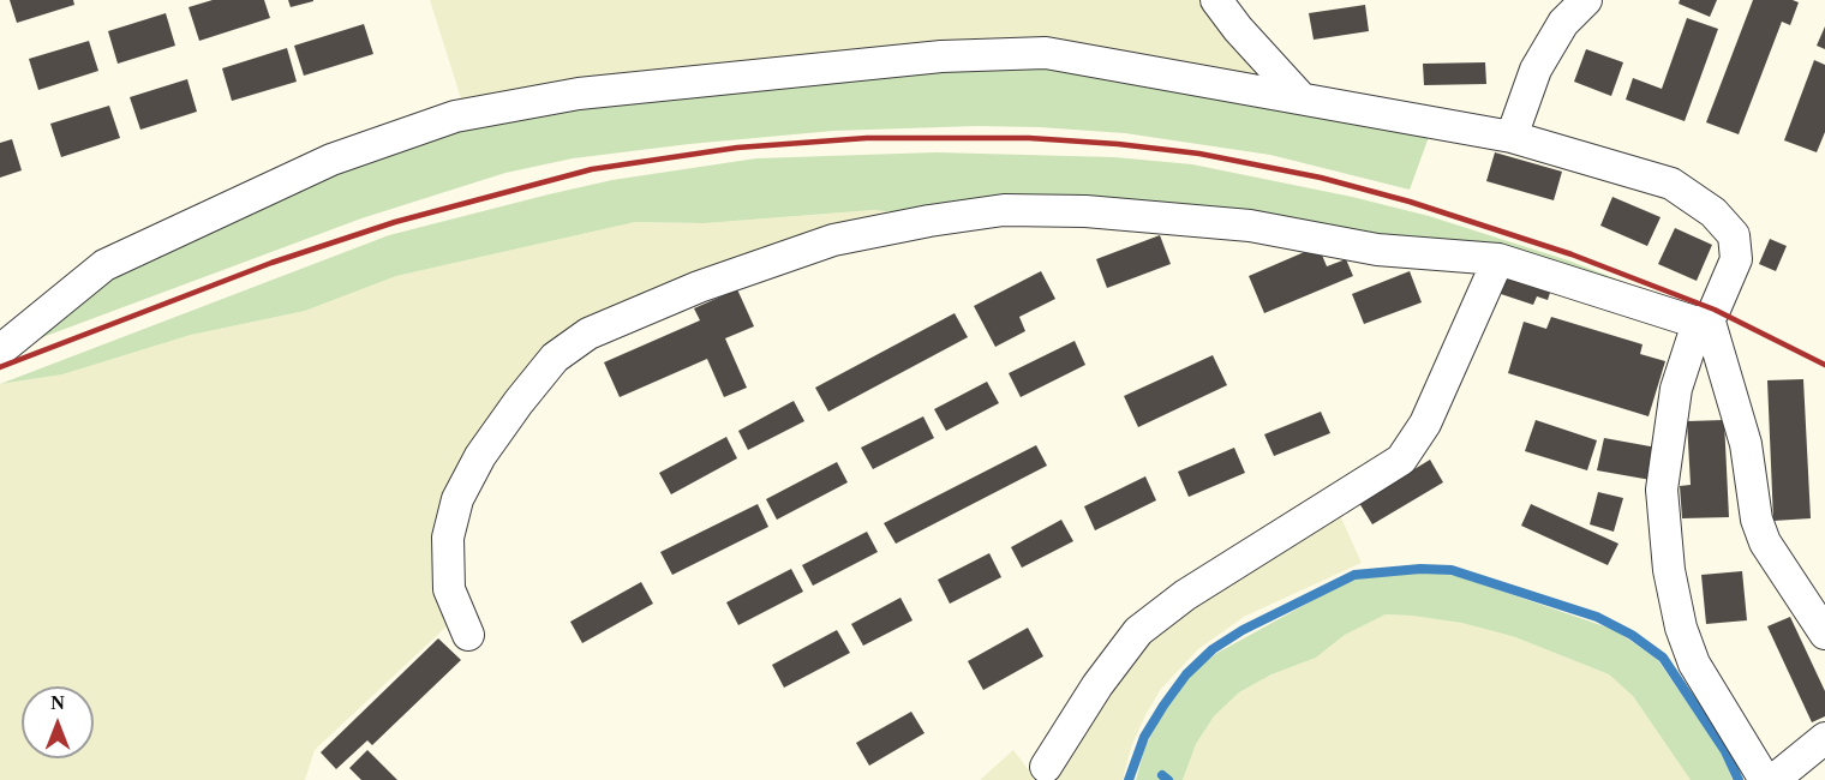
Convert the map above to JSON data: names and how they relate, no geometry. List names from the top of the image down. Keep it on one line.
{"north":"top"}
